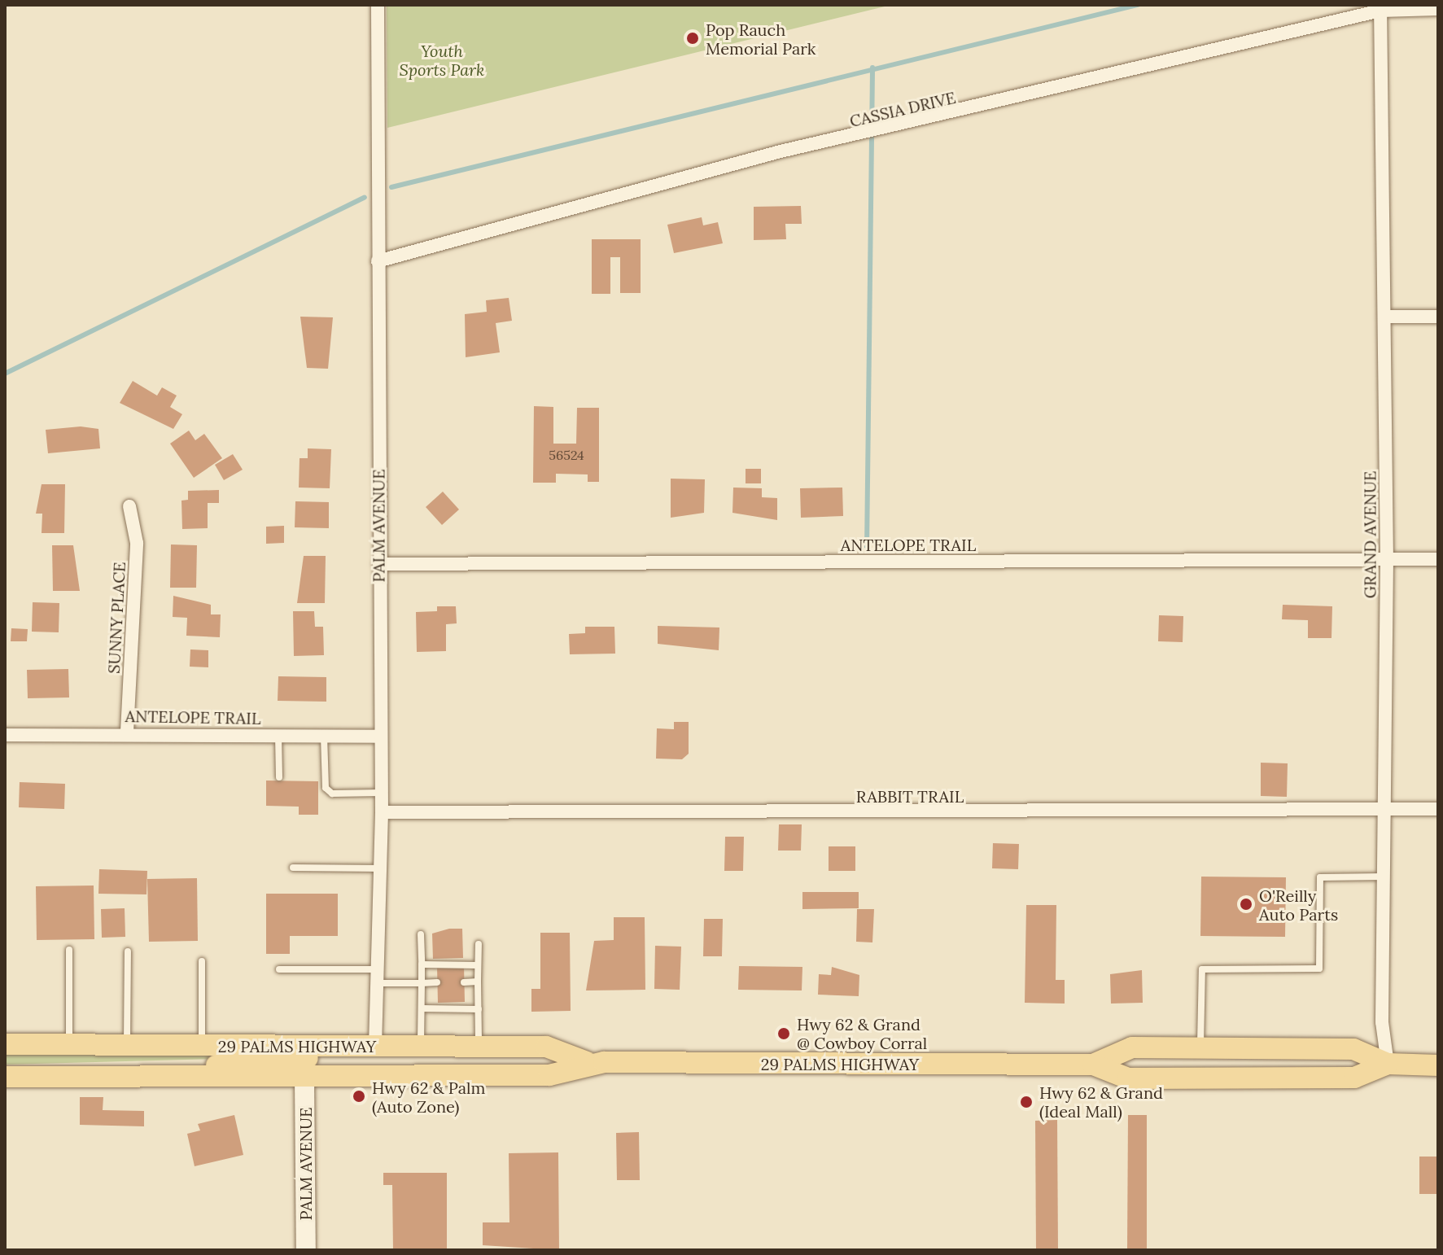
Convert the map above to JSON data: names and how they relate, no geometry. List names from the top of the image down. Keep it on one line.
{"streets":{"main road":["29 PALMS HIGHWAY"],"street":["CASSIA DRIVE","PALM AVENUE","GRAND AVENUE","ANTELOPE TRAIL","SUNNY PLACE","RABBIT TRAIL"]},"crossings":[["CASSIA DRIVE","PALM AVENUE"],["CASSIA DRIVE","GRAND AVENUE"],["PALM AVENUE","ANTELOPE TRAIL"],["PALM AVENUE","RABBIT TRAIL"],["PALM AVENUE","29 PALMS HIGHWAY"],["GRAND AVENUE","ANTELOPE TRAIL"],["GRAND AVENUE","RABBIT TRAIL"],["GRAND AVENUE","29 PALMS HIGHWAY"],["ANTELOPE TRAIL","SUNNY PLACE"]],"parks":["Youth Sports Park"],"places":["Pop Rauch Memorial Park","O'Reilly Auto Parts","Hwy 62 & Grand @ Cowboy Corral","Hwy 62 & Palm (Auto Zone)","Hwy 62 & Grand (Ideal Mall)"],"house_numbers":["56524"]}
